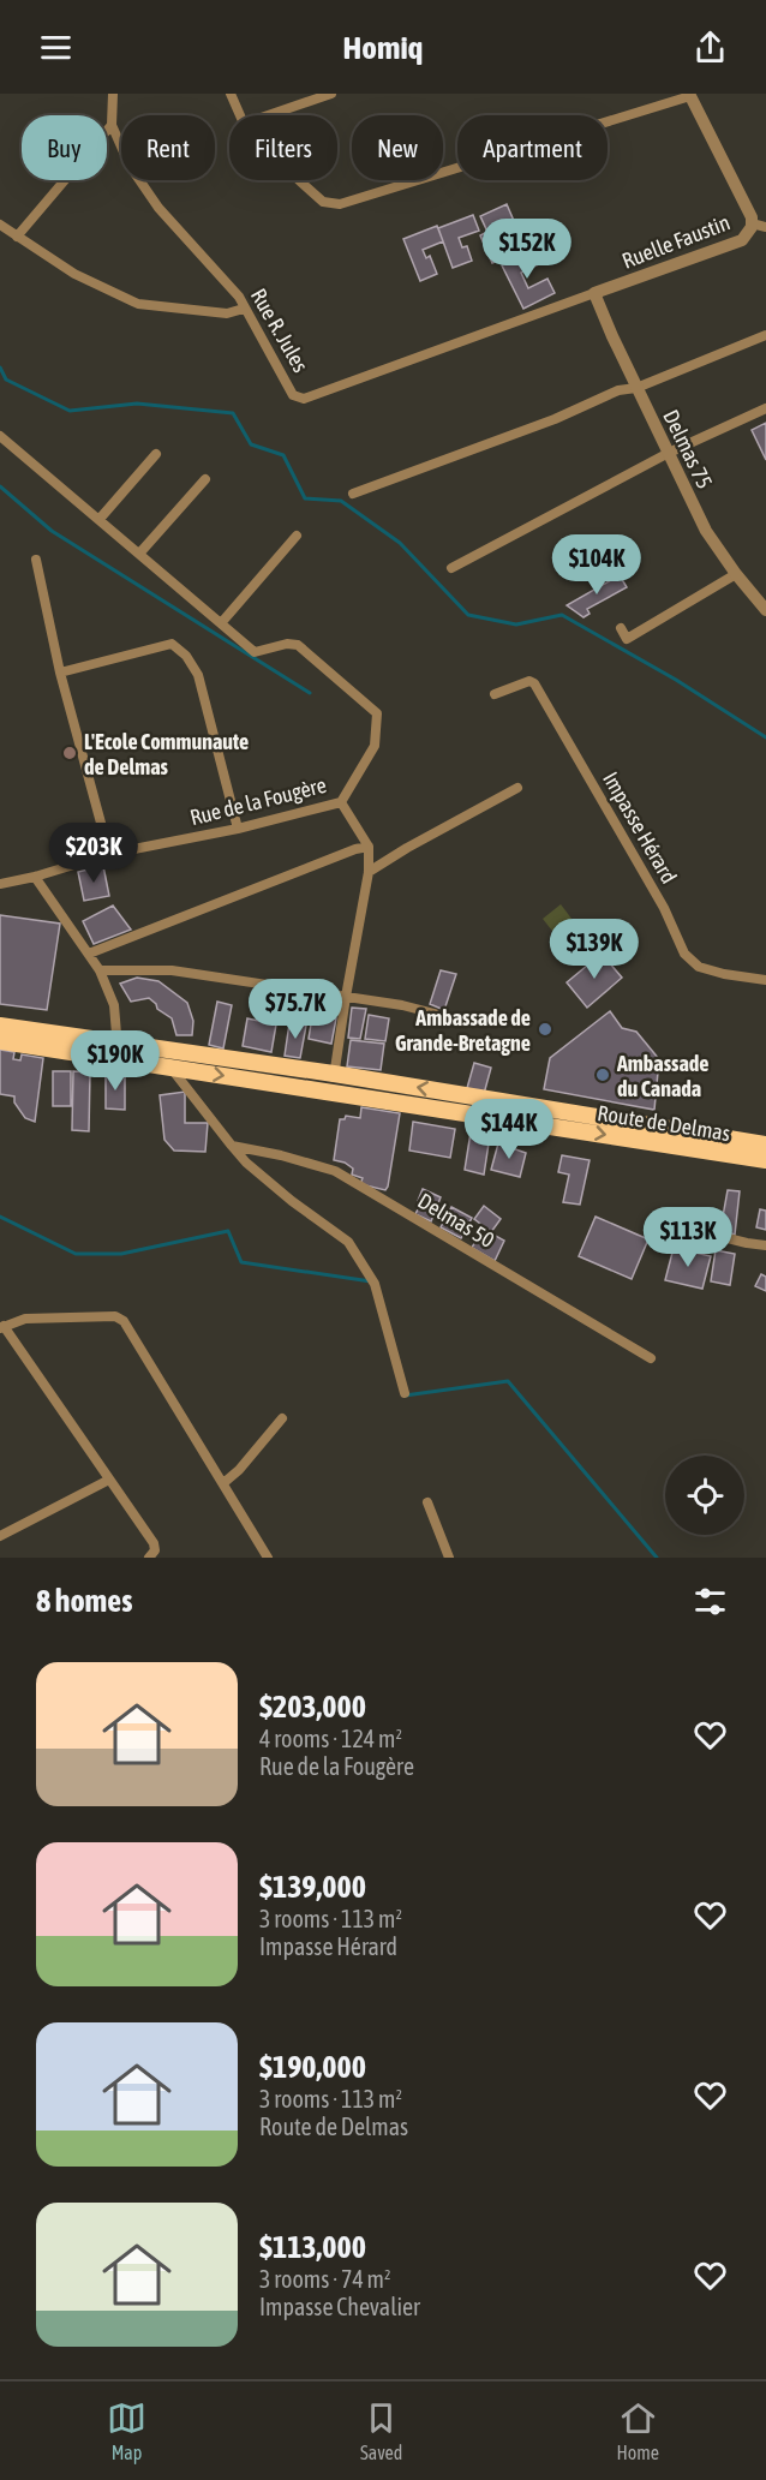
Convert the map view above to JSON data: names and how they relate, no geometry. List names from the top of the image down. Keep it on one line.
{"streets":{"main road":["Route de Delmas"],"street":["Ruelle Faustin","Rue R. Jules","Delmas 75","Rue de la Fougère","Impasse Hérard","Delmas 50"]},"crossings":[["Ruelle Faustin","Rue R. Jules"],["Ruelle Faustin","Delmas 75"],["Rue R. Jules","Delmas 75"]],"places":["L'Ecole Communaute de Delmas","Ambassade de Grande-Bretagne","Ambassade du Canada"],"page":{"header":"Homiq","chip":["Buy","Rent","Filters","New","Apartment"],"price":["$152K","$104K","$203K","$139K","$75.7K","$190K","$144K","$113K"],"heading":"8 homes","list":[{"name":"$203,000","note":"4 rooms · 124 m² · Rue de la Fougère"},{"name":"$139,000","note":"3 rooms · 113 m² · Impasse Hérard"},{"name":"$190,000","note":"3 rooms · 113 m² · Route de Delmas"},{"name":"$113,000","note":"3 rooms · 74 m² · Impasse Chevalier"}],"tabs":["Map","Saved","Home"]}}
